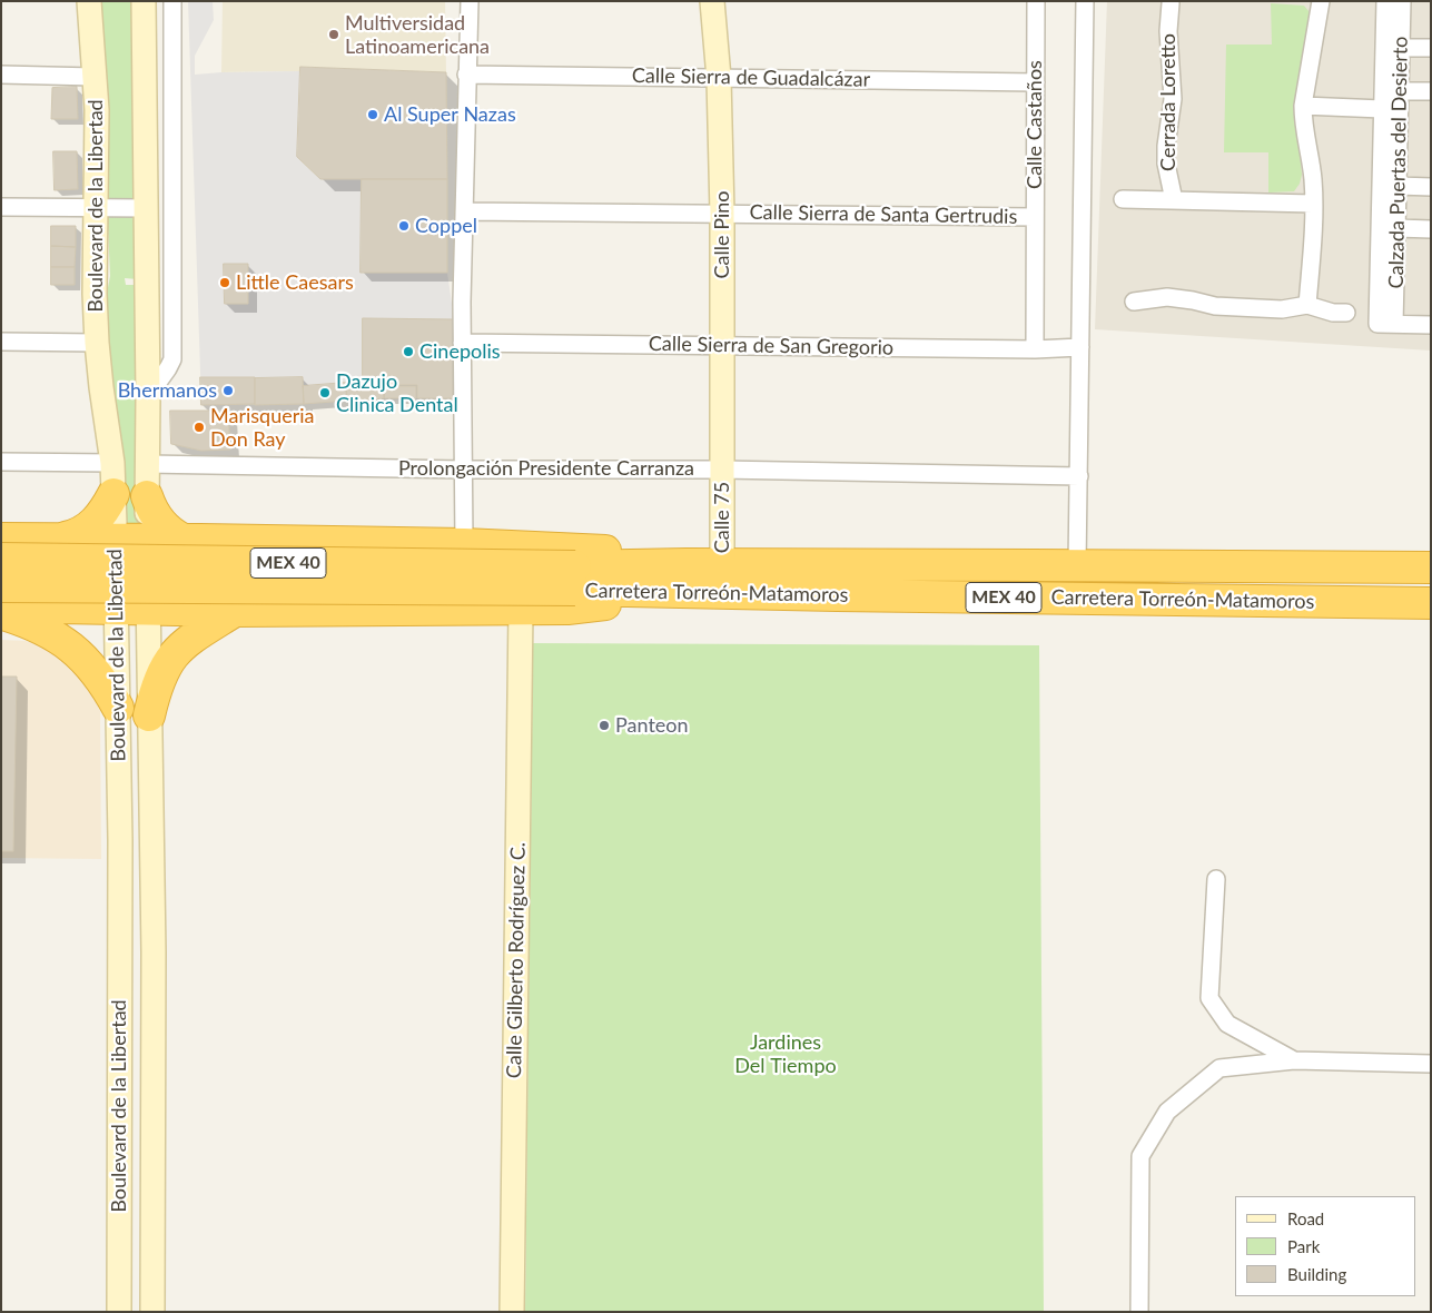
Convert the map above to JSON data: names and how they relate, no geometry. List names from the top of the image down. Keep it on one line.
{"streets":{"highway":["MEX 40","Carretera Torreón-Matamoros"],"street":["Calle Sierra de Guadalcázar","Cerrada Loretto","Calle Castaños","Calzada Puertas del Desierto","Boulevard de la Libertad","Calle Sierra de Santa Gertrudis","Calle Pino","Calle Sierra de San Gregorio","Prolongación Presidente Carranza","Calle 75","Calle Gilberto Rodríguez C."]},"crossings":[["Calle Sierra de Guadalcázar","Calle Castaños"],["Calle Sierra de Guadalcázar","Calle Pino"],["Calle Castaños","Calle Sierra de Santa Gertrudis"],["Calle Castaños","Calle Sierra de San Gregorio"],["Boulevard de la Libertad","Prolongación Presidente Carranza"],["Calle Sierra de Santa Gertrudis","Calle Pino"],["Calle Pino","Calle Sierra de San Gregorio"],["Calle Pino","Prolongación Presidente Carranza"],["Calle Pino","Calle 75"],["Prolongación Presidente Carranza","Calle 75"],["Calle 75","MEX 40"],["MEX 40","Carretera Torreón-Matamoros"]],"parks":["Jardines Del Tiempo"],"places":["Multiversidad Latinoamericana","Al Super Nazas","Coppel","Little Caesars","Cinepolis","Bhermanos","Dazujo Clinica Dental","Marisqueria Don Ray","Panteon"],"legend":["Road","Park","Building"]}
